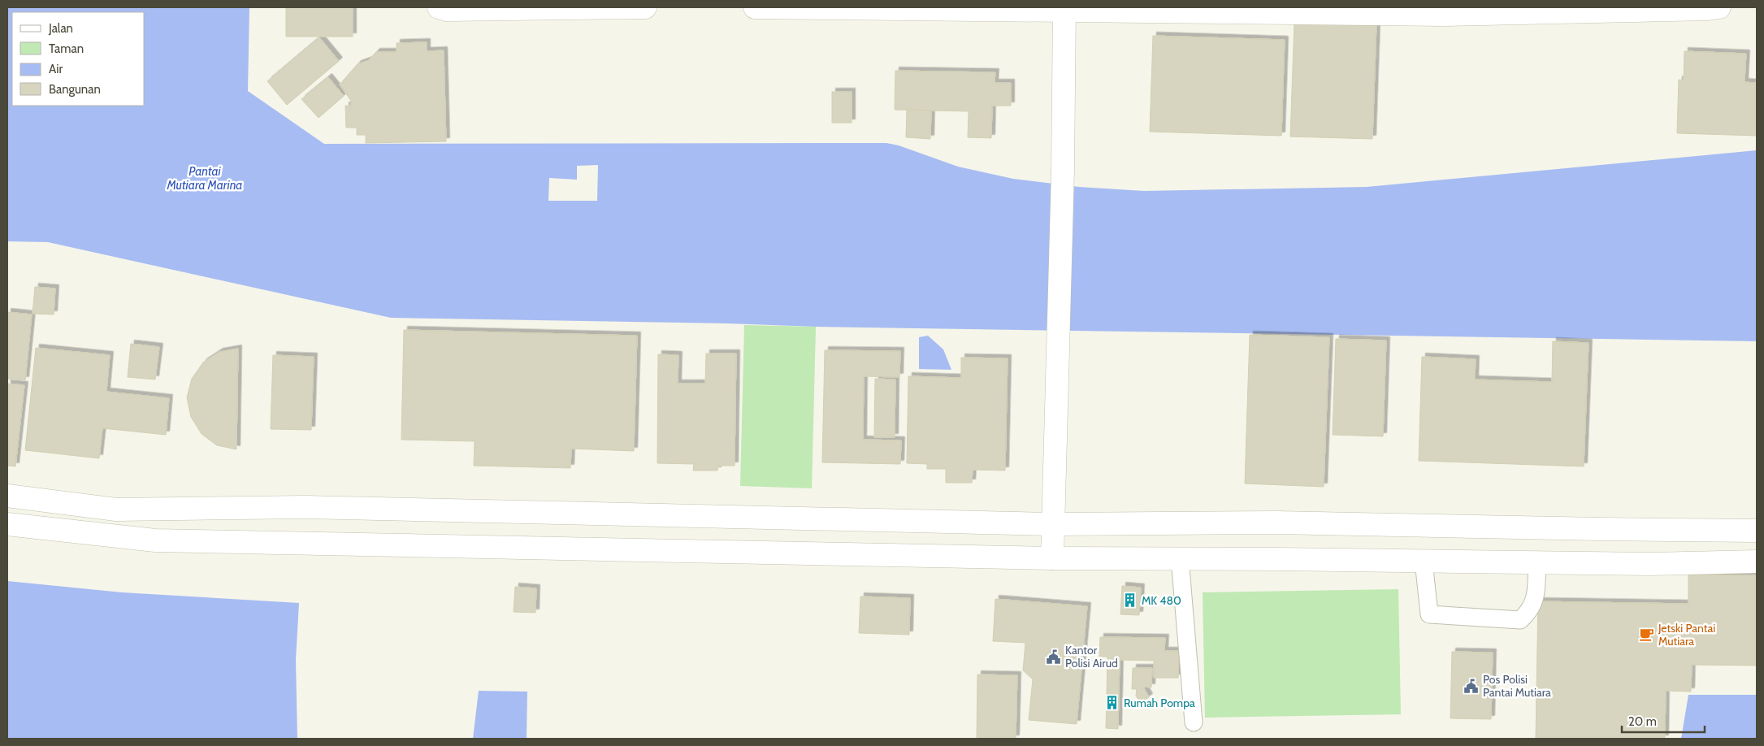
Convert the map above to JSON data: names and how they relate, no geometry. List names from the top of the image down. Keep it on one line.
{"water":["Pantai Mutiara Marina"],"places":{"building":["MK 480","Rumah Pompa"],"cafe":["Jetski Pantai Mutiara"],"public building":["Kantor Polisi Airud","Pos Polisi Pantai Mutiara"]},"legend":["Jalan","Taman","Air","Bangunan"],"scale_bar":"20 m"}
